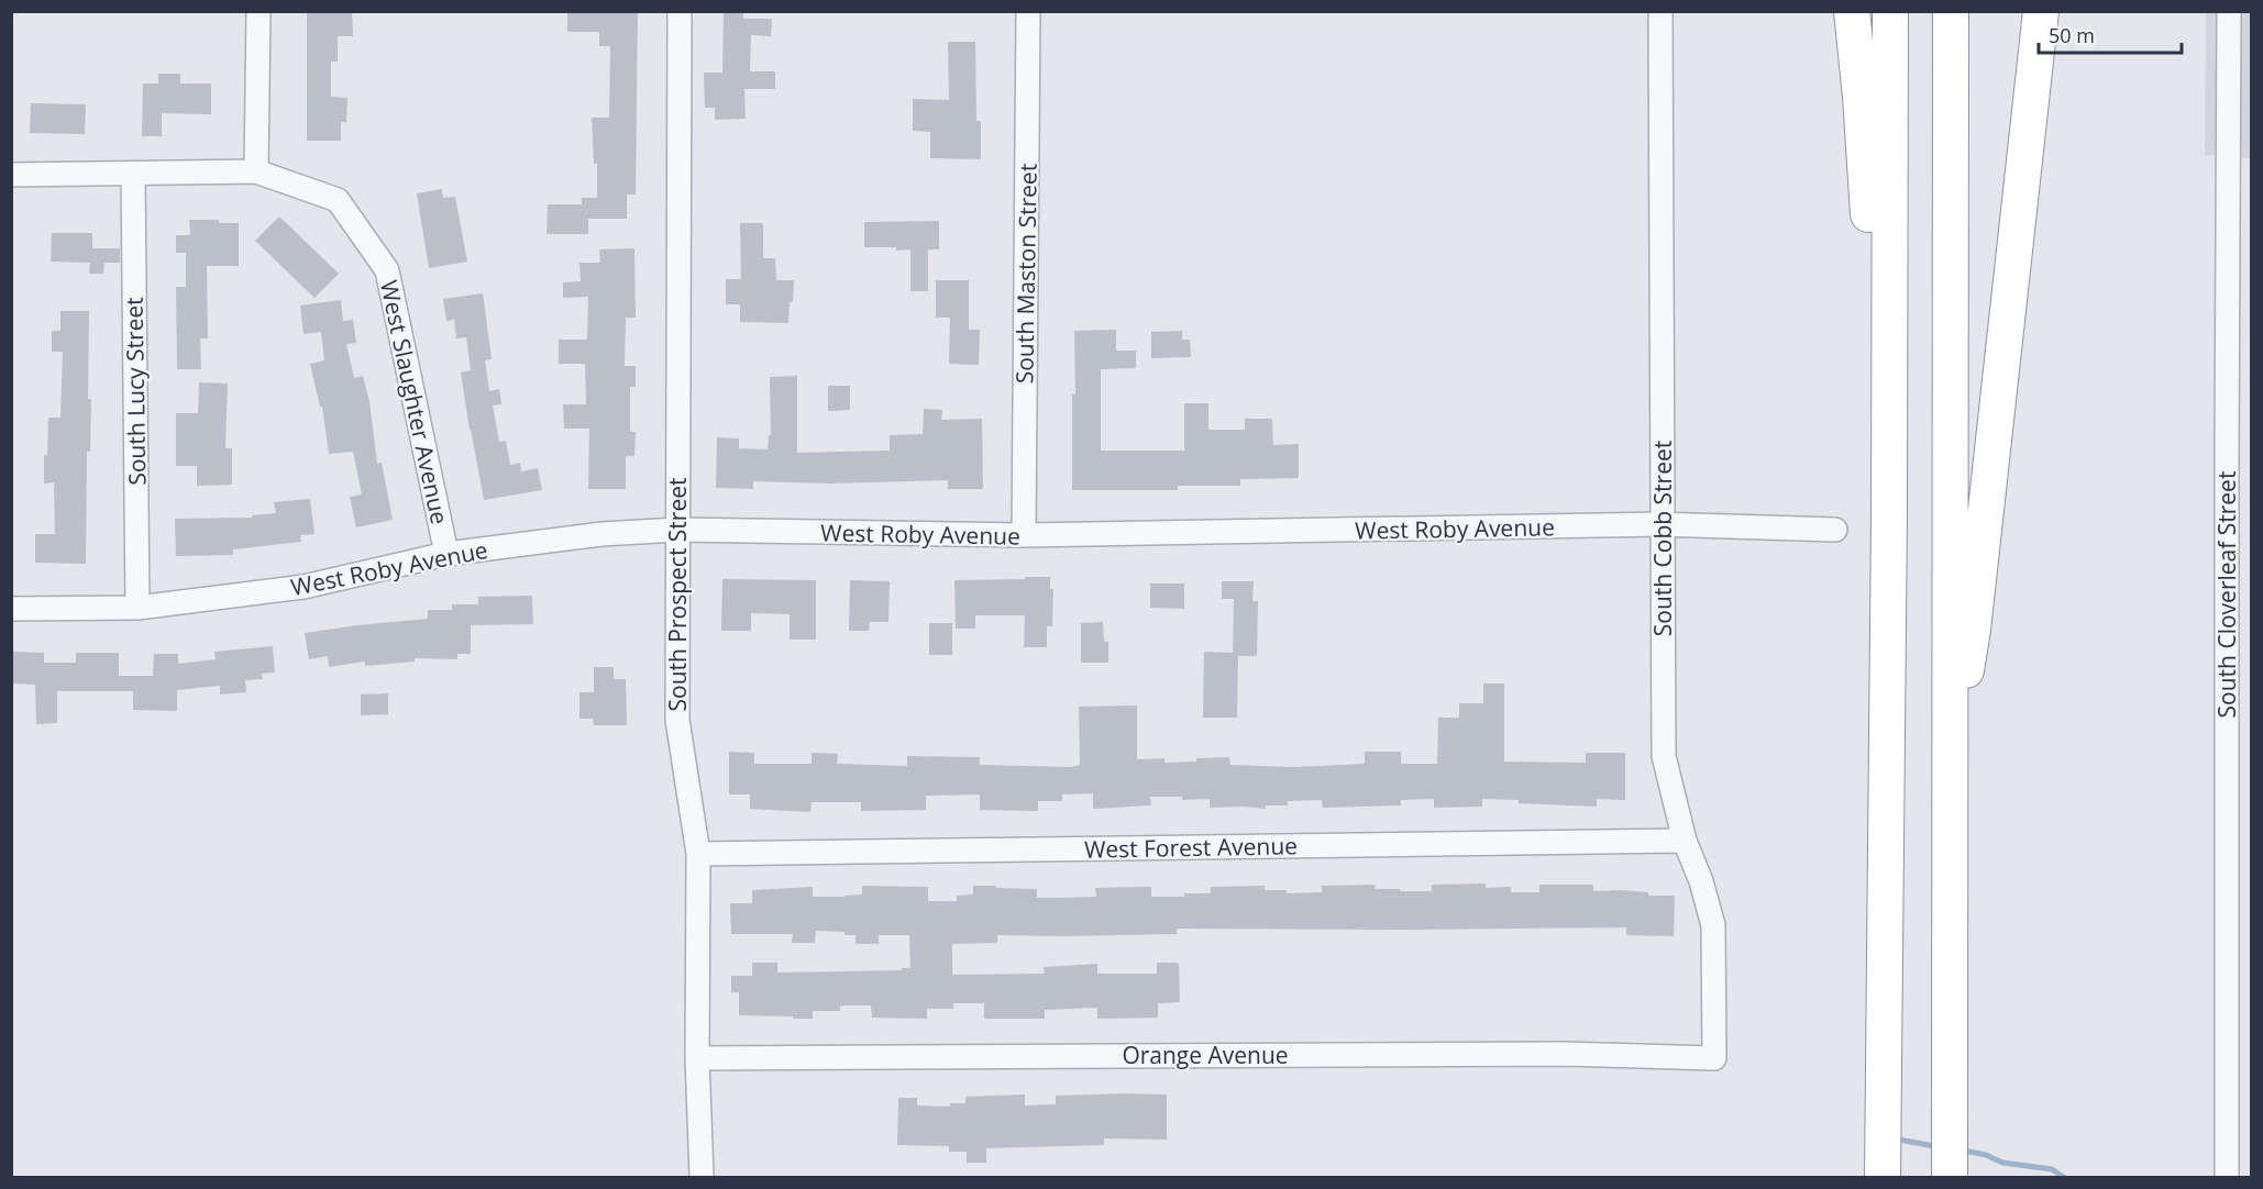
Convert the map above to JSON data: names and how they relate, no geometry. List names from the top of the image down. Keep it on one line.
{"streets":{"street":["South Maston Street","South Lucy Street","West Slaughter Avenue","West Roby Avenue","South Cobb Street","South Prospect Street","South Cloverleaf Street","West Forest Avenue","Orange Avenue"]},"crossings":[["South Maston Street","West Roby Avenue"],["South Lucy Street","West Slaughter Avenue"],["South Lucy Street","West Roby Avenue"],["West Slaughter Avenue","West Roby Avenue"],["West Roby Avenue","South Cobb Street"],["West Roby Avenue","South Prospect Street"],["South Cobb Street","West Forest Avenue"],["South Cobb Street","Orange Avenue"],["South Prospect Street","West Forest Avenue"],["South Prospect Street","Orange Avenue"]],"scale_bar":"50 m"}
